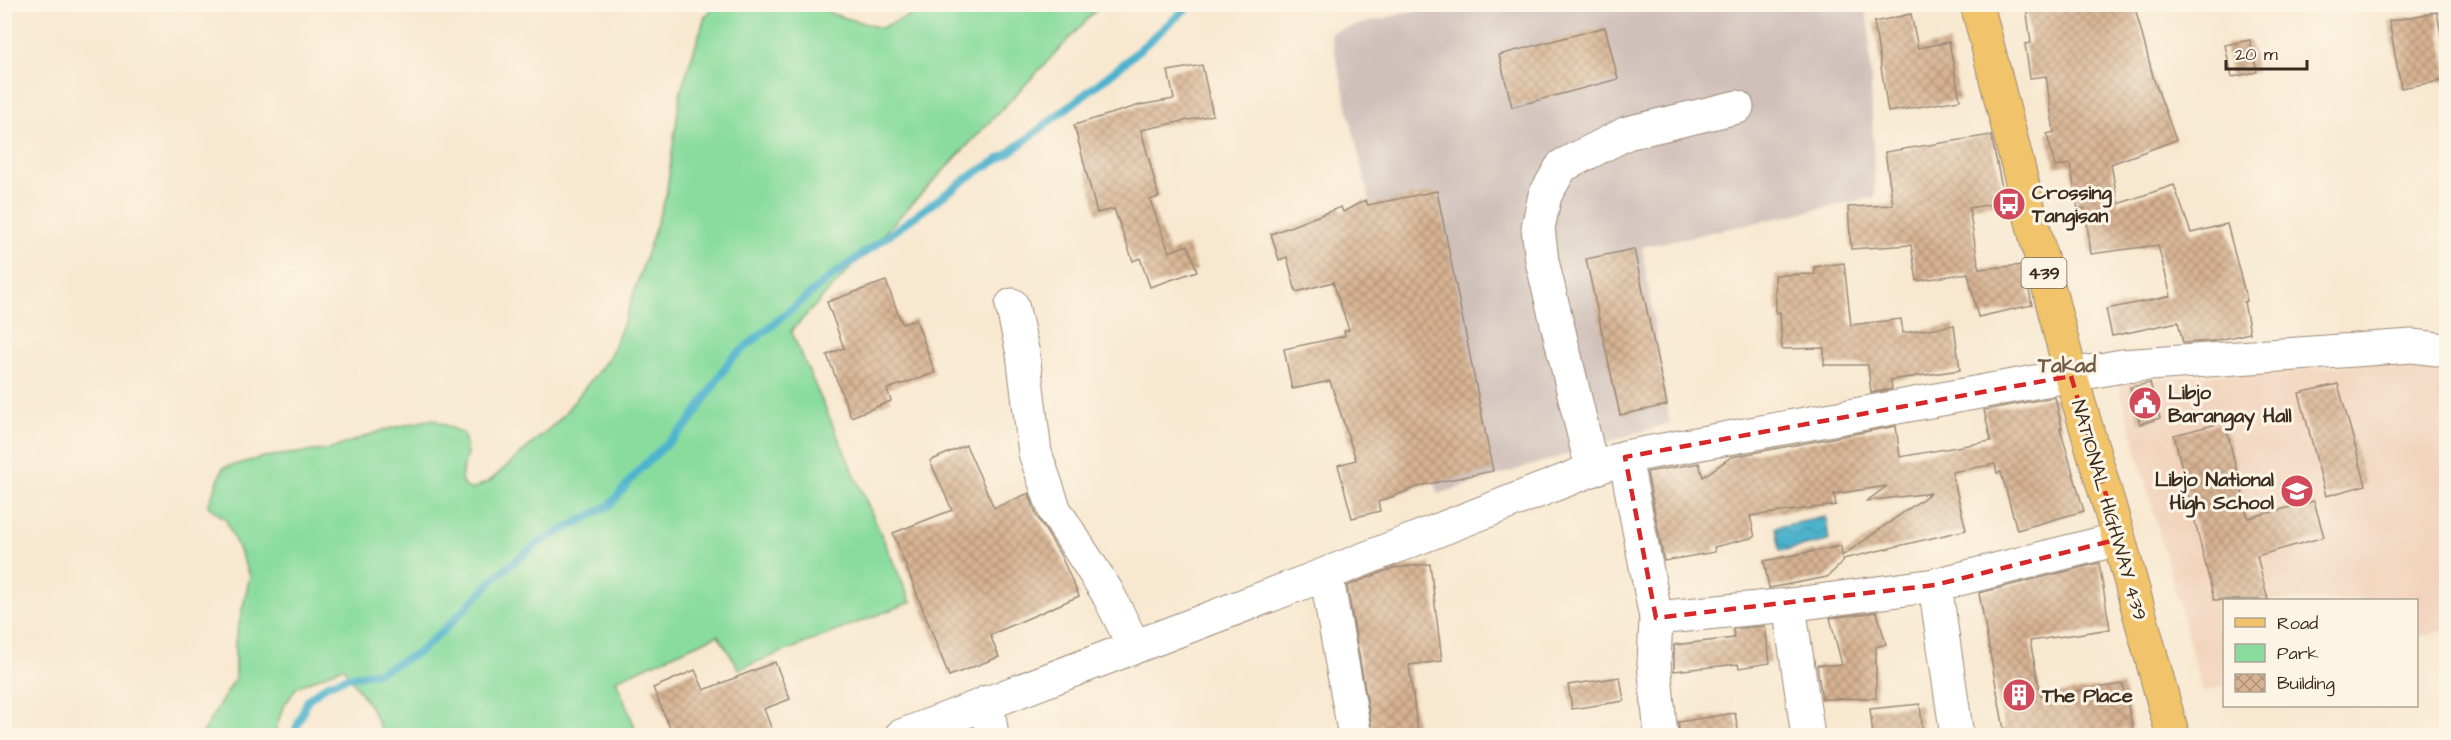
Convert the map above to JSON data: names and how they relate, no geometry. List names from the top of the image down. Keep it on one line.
{"streets":{"main road":["439","NATIONAL HIGHWAY 439"]},"districts":["Takad"],"places":{"bus stop":["Crossing Tangisan"],"public building":["Libjo Barangay Hall"],"school or university":["Libjo National High School"],"building":["The Place"]},"legend":["Road","Park","Building"],"scale_bar":"20 m"}
